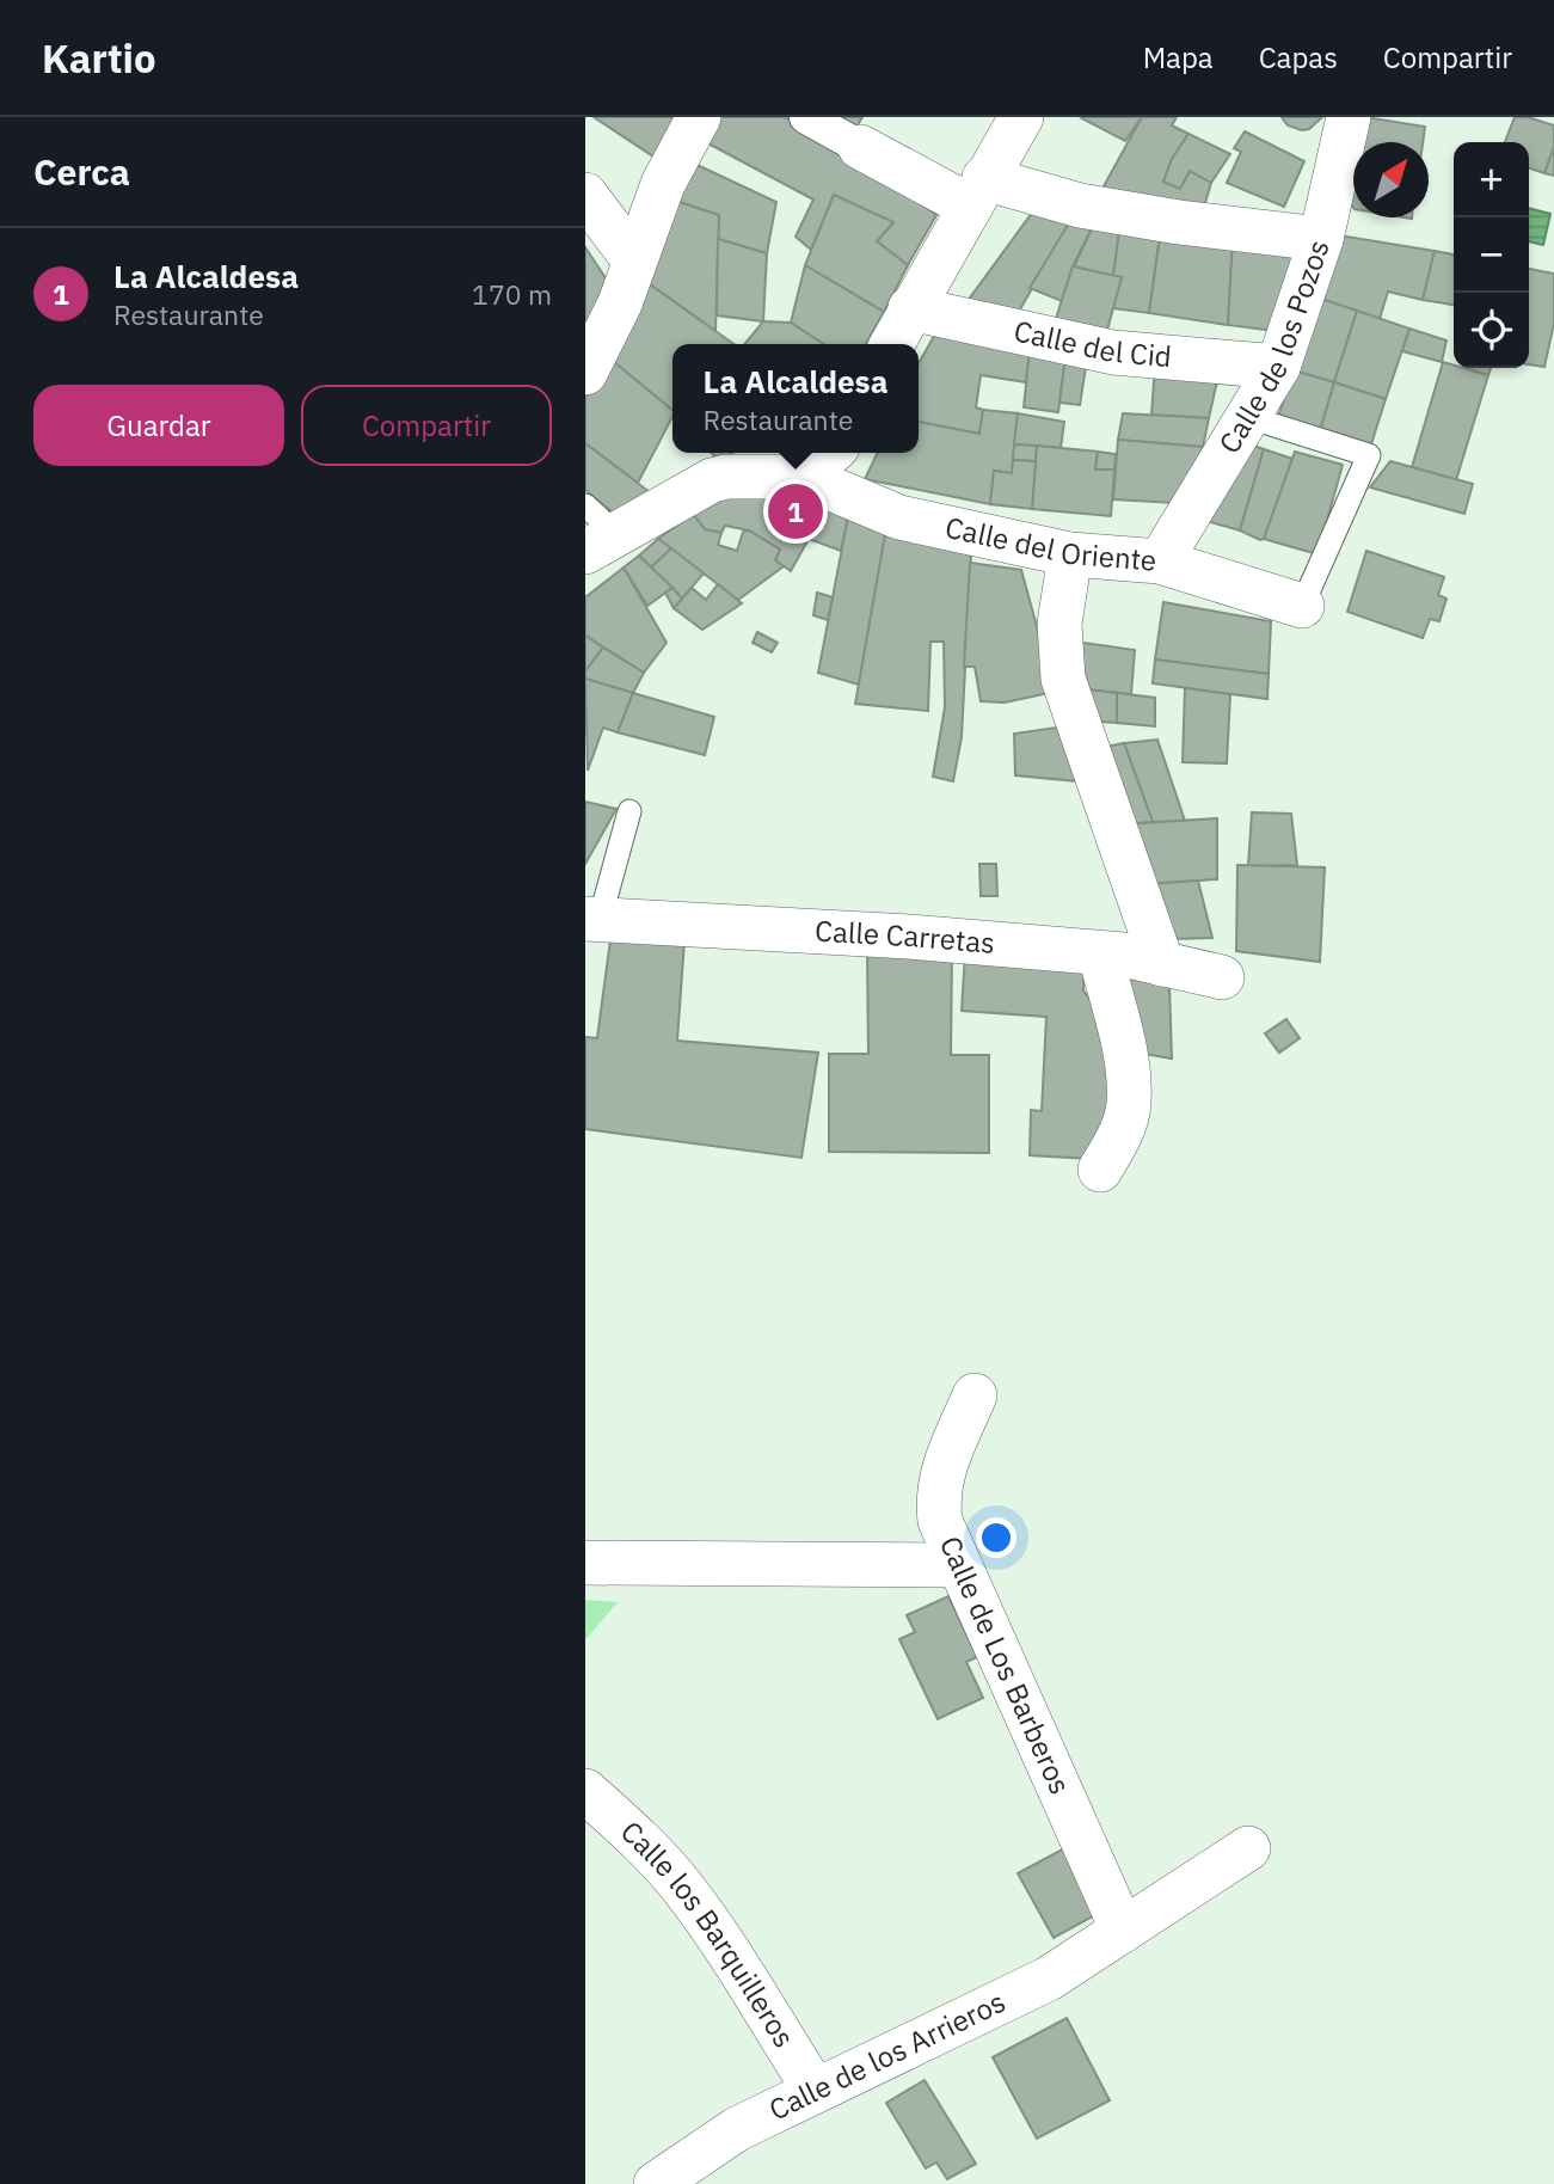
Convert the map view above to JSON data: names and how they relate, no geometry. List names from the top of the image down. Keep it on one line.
{"streets":{"street":["Calle del Cid","Calle de los Pozos","Calle del Oriente","Calle Carretas","Calle de Los Barberos","Calle los Barquilleros","Calle de los Arrieros"]},"crossings":[["Calle del Cid","Calle de los Pozos"],["Calle de los Pozos","Calle del Oriente"],["Calle de Los Barberos","Calle de los Arrieros"],["Calle los Barquilleros","Calle de los Arrieros"]],"north":"top right","page":{"header":"Kartio","nav":["Mapa","Capas","Compartir"],"heading":"Cerca","map_buttons":["+","−"],"list":[{"mark":"1","name":"La Alcaldesa","note":"Restaurante","value":"170 m"}],"popup":["La Alcaldesa","Restaurante"],"buttons":["Guardar","Compartir"],"pins":"1"}}
